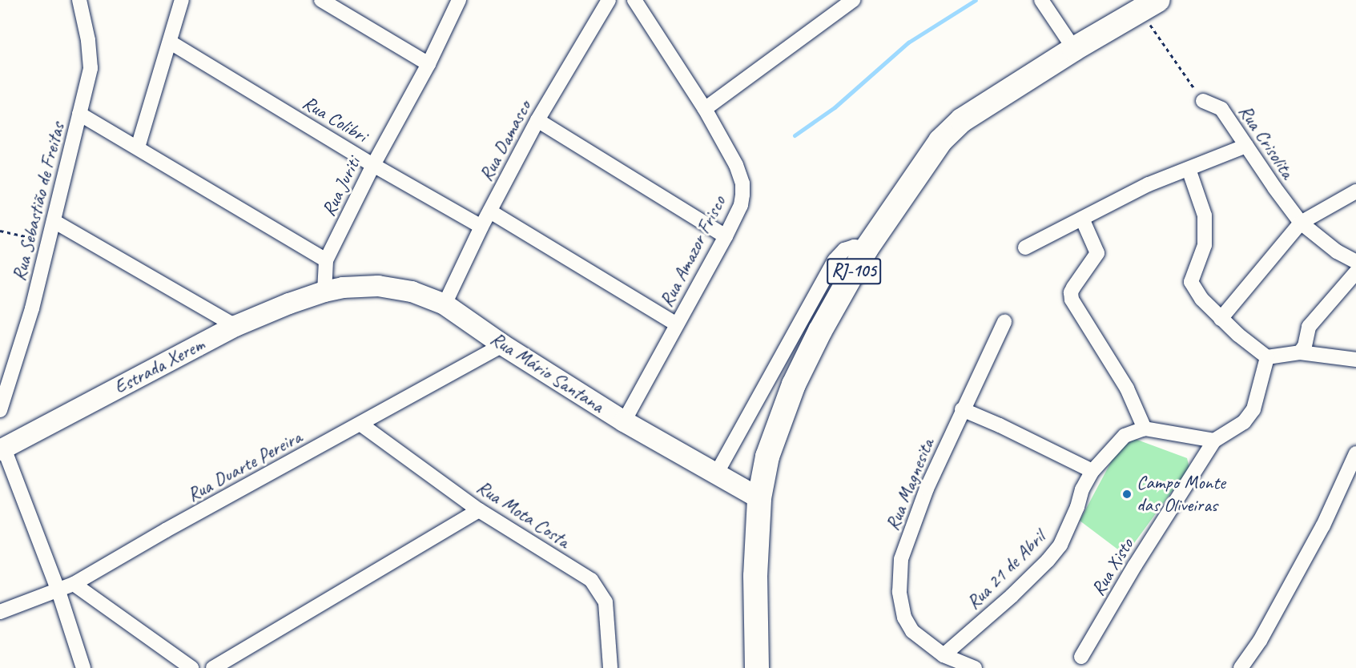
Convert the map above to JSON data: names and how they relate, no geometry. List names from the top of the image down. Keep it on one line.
{"streets":{"main road":["RJ-105"],"street":["Rua Colibri","Rua Damasco","Rua Crisolita","Rua Juriti","Rua Sebastião de Freitas","Rua Amazor Frisco","Estrada Xerem","Rua Mário Santana","Rua Duarte Pereira","Rua Magnesita","Rua Mota Costa","Rua Xisto","Rua 21 de Abril"]},"crossings":[["Rua Colibri","Rua Damasco"],["Rua Colibri","Rua Juriti"],["Rua Damasco","Rua Mário Santana"],["Rua Juriti","Estrada Xerem"],["Rua Juriti","Rua Mário Santana"],["Rua Amazor Frisco","Rua Mário Santana"],["RJ-105","Rua Mário Santana"],["Estrada Xerem","Rua Mário Santana"],["Rua Mário Santana","Rua Duarte Pereira"],["Rua Duarte Pereira","Rua Mota Costa"],["Rua Magnesita","Rua 21 de Abril"]],"places":["Campo Monte das Oliveiras"]}
